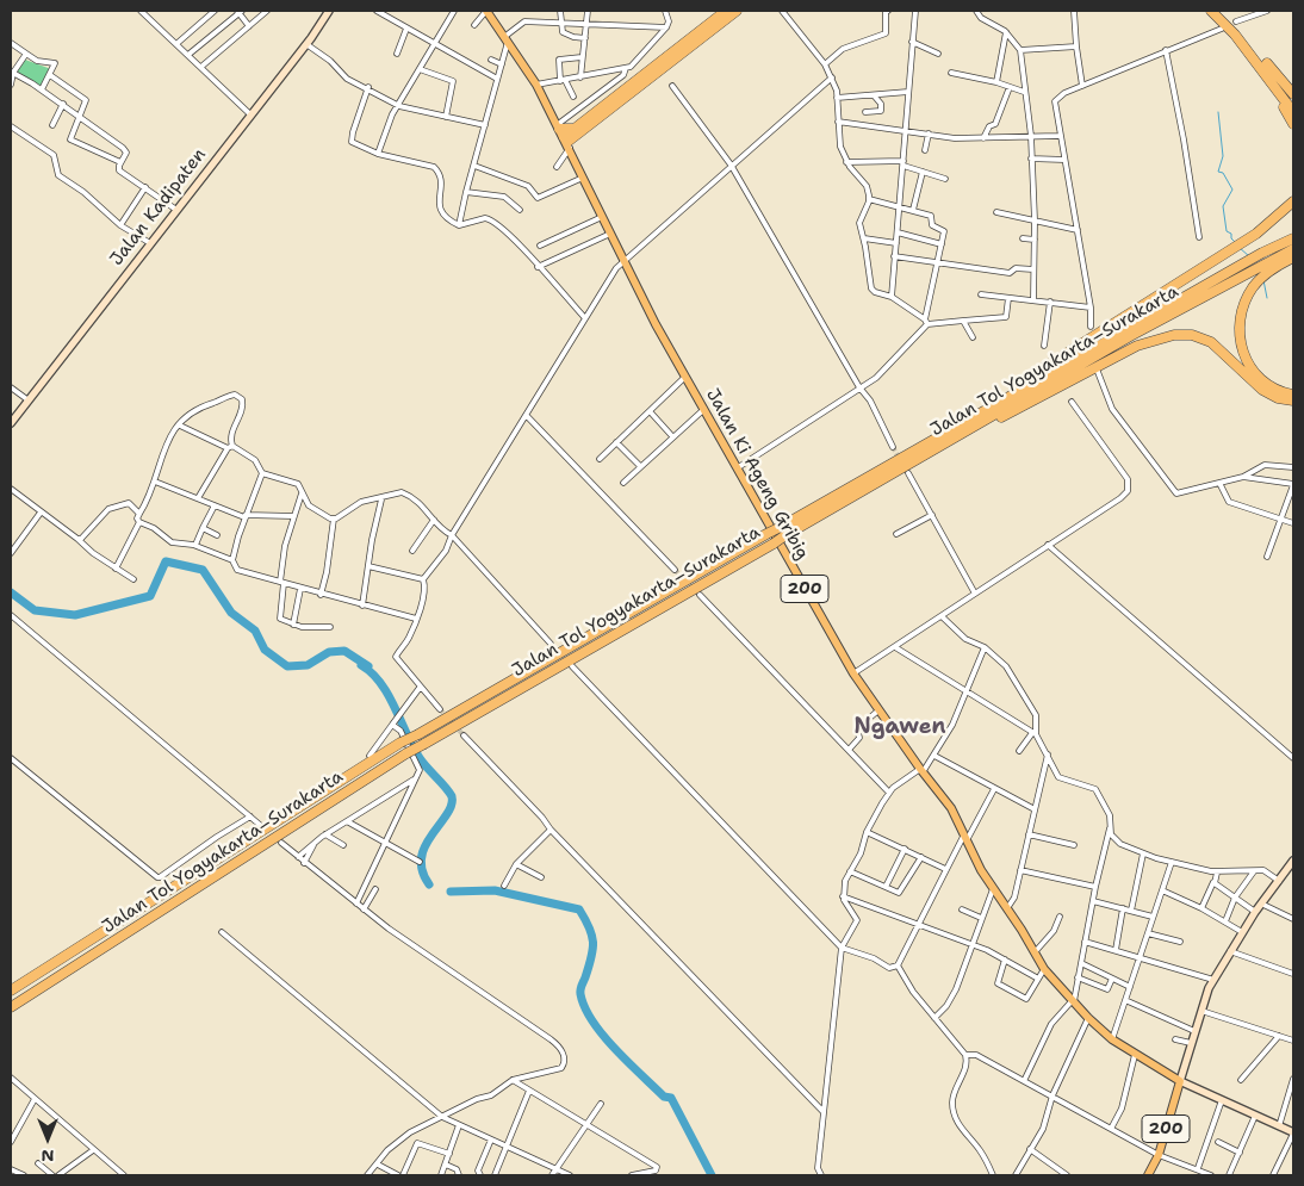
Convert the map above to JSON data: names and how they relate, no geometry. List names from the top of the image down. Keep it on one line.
{"streets":{"highway":["Jalan Tol Yogyakarta–Surakarta"],"main road":["Jalan Ki Ageng Gribig","200"],"street":["Jalan Kadipaten"]},"crossings":[["Jalan Ki Ageng Gribig","200"]],"districts":["Ngawen"],"north":"bottom"}
